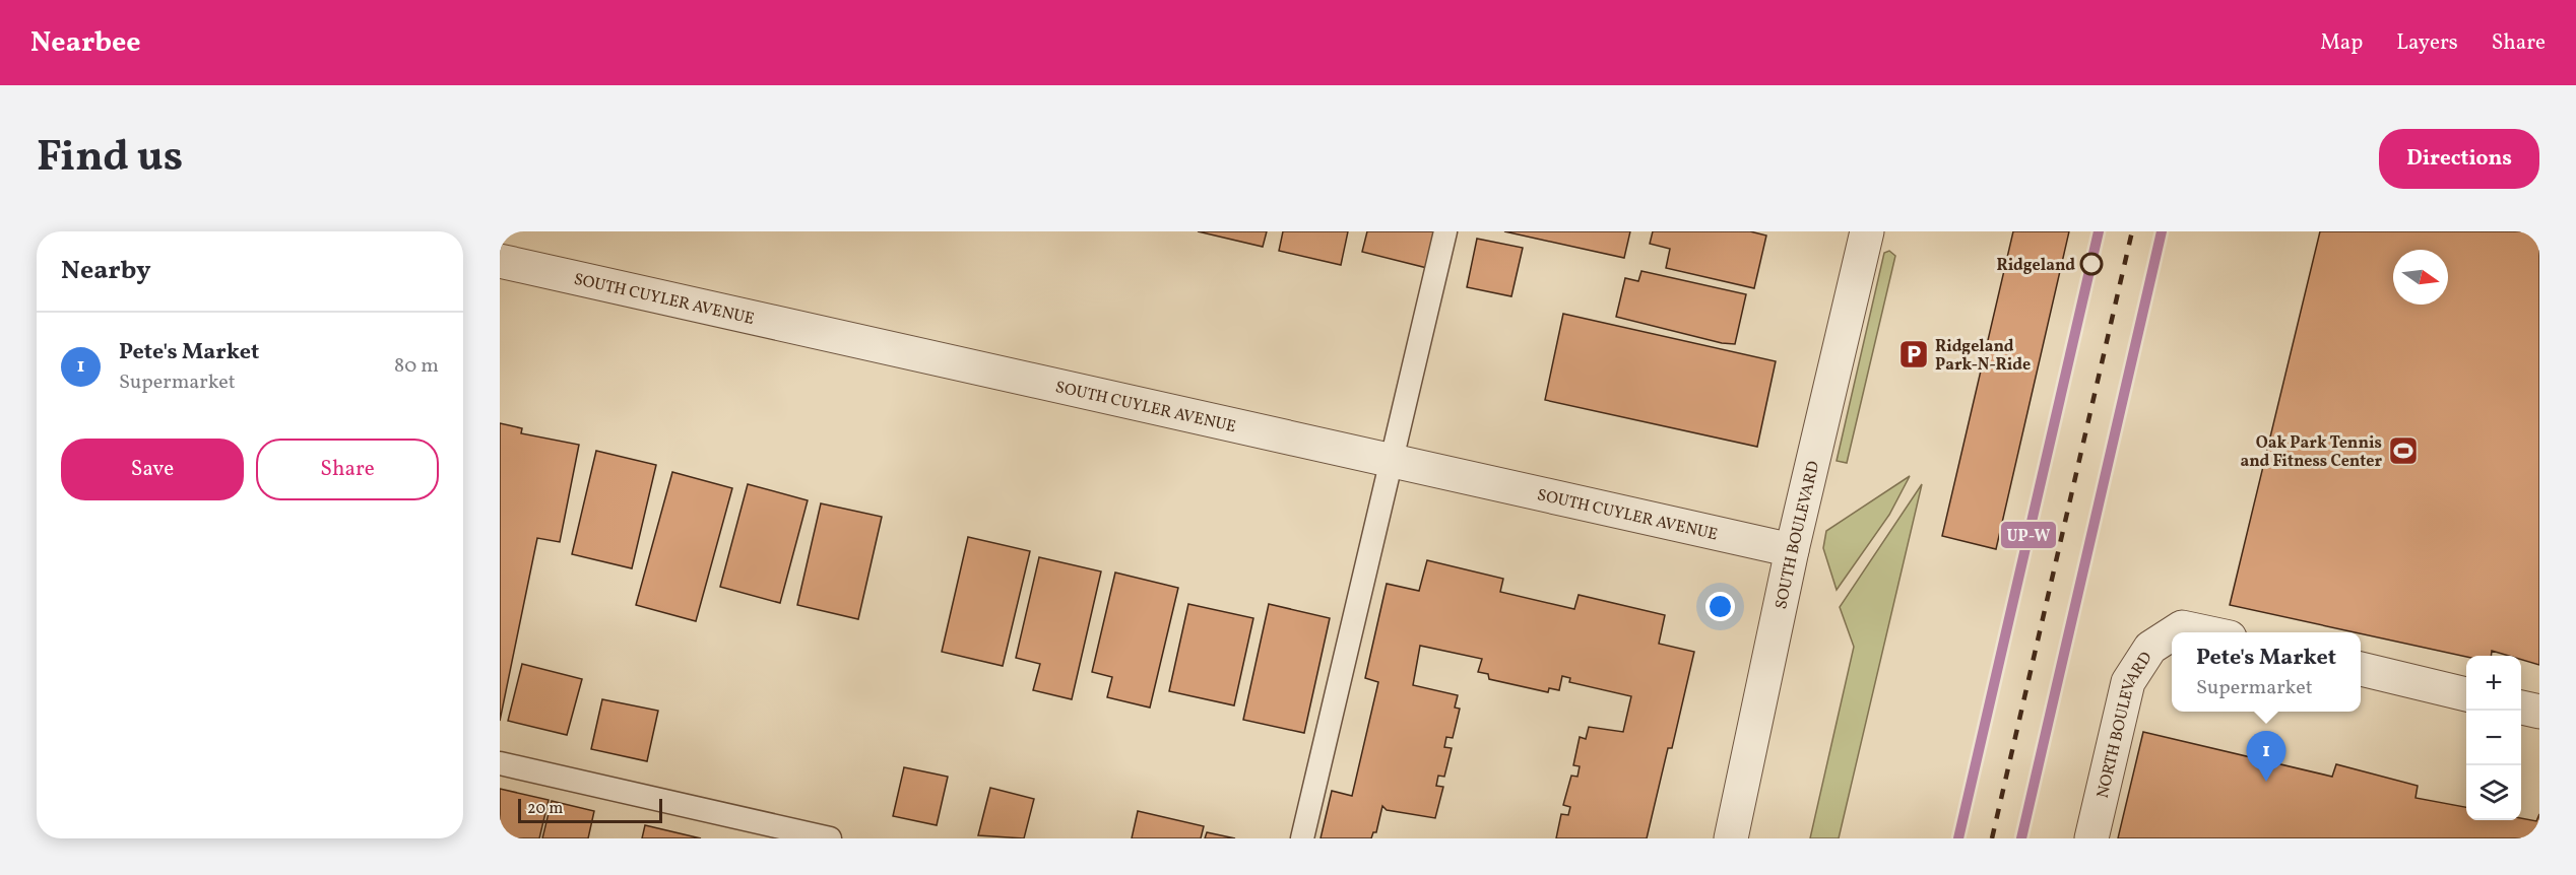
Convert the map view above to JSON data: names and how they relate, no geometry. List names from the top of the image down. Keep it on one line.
{"streets":{"street":["SOUTH CUYLER AVENUE","SOUTH BOULEVARD","NORTH BOULEVARD"]},"crossings":[["SOUTH CUYLER AVENUE","SOUTH BOULEVARD"]],"places":{"other":["Ridgeland"],"parking":["Ridgeland Park-N-Ride"],"sports":["Oak Park Tennis and Fitness Center"]},"lines":["transit line UP-W"],"scale_bar":"20 m","north":"right","page":{"header":"Nearbee","nav":["Map","Layers","Share"],"title":"Find us","buttons":["Directions",["Save","Share"]],"heading":"Nearby","list":[{"mark":"1","name":"Pete's Market","note":"Supermarket","value":"80 m"}],"popup":["Pete's Market","Supermarket"],"map_buttons":["+","−"],"pins":"1","scale":"20 m"}}
